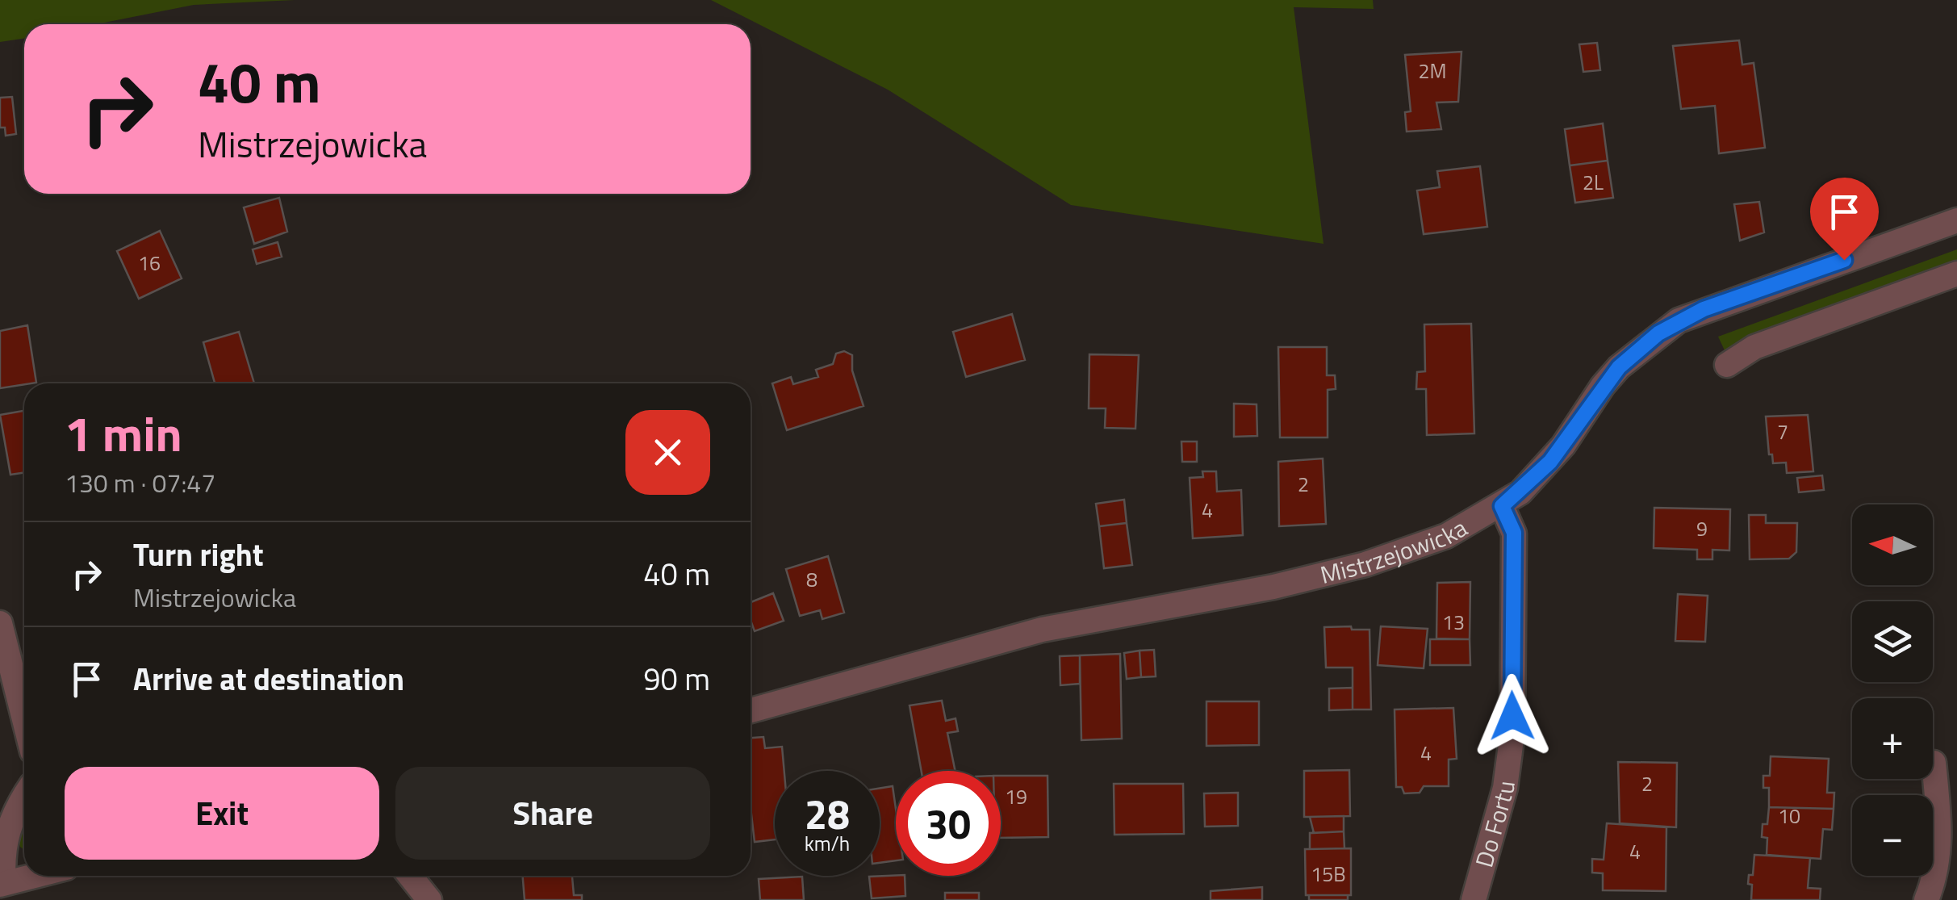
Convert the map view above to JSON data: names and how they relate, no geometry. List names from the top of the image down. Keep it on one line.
{"streets":{"street":["Mistrzejowicka","Do Fortu"]},"crossings":[["Mistrzejowicka","Do Fortu"]],"house_numbers":["2M","2L","16","7","2","4","9","8","13","4","2","19","10","4","15B"],"north":"left","page":{"turn":["40 m","Mistrzejowicka"],"heading":["1 min","130 m · 07:47"],"map_buttons":["+","−"],"list":[{"name":"Turn right","note":"Mistrzejowicka","value":"40 m"},{"name":"Arrive at destination","value":"90 m"}],"buttons":["Exit","Share"],"speed":"28 km/h","limit":"30"}}
